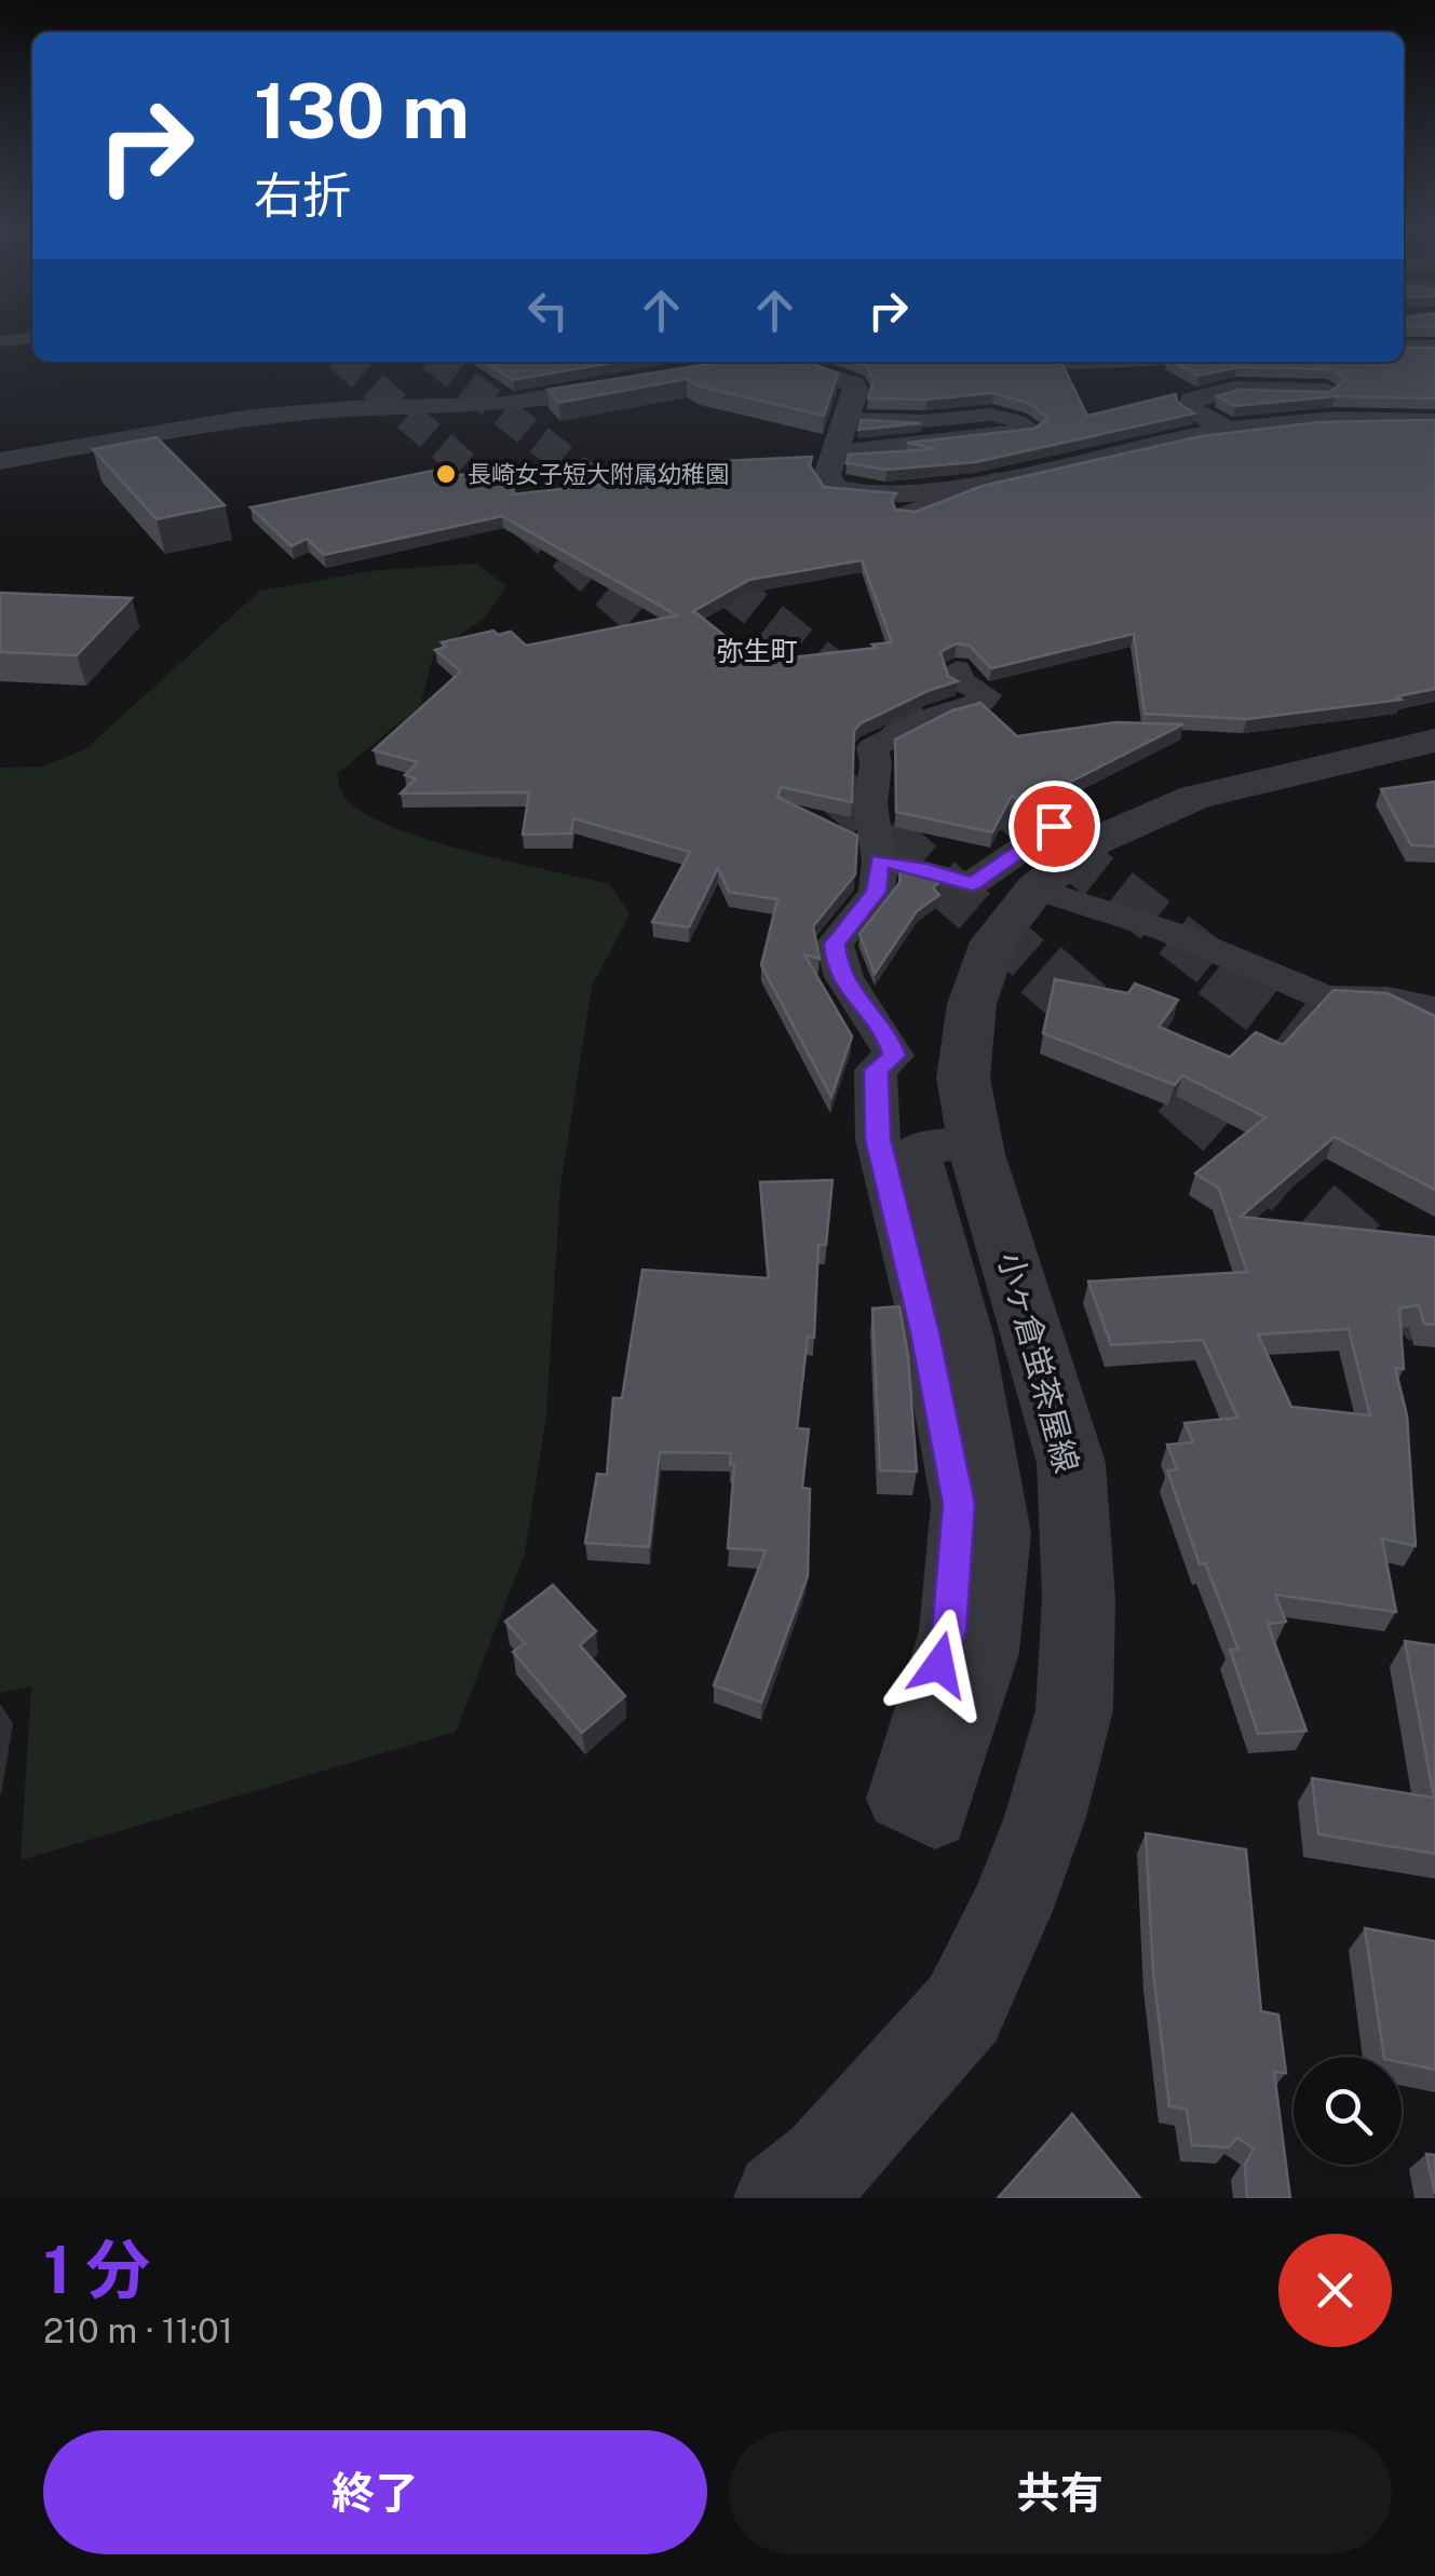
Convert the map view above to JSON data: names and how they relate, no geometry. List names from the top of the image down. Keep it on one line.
{"streets":{"street":["小ヶ倉蛍茶屋線"]},"districts":["弥生町"],"places":["長崎女子短大附属幼稚園"],"page":{"turn":["130 m","右折"],"heading":["1 分","210 m · 11:01"],"buttons":["終了","共有"]}}
